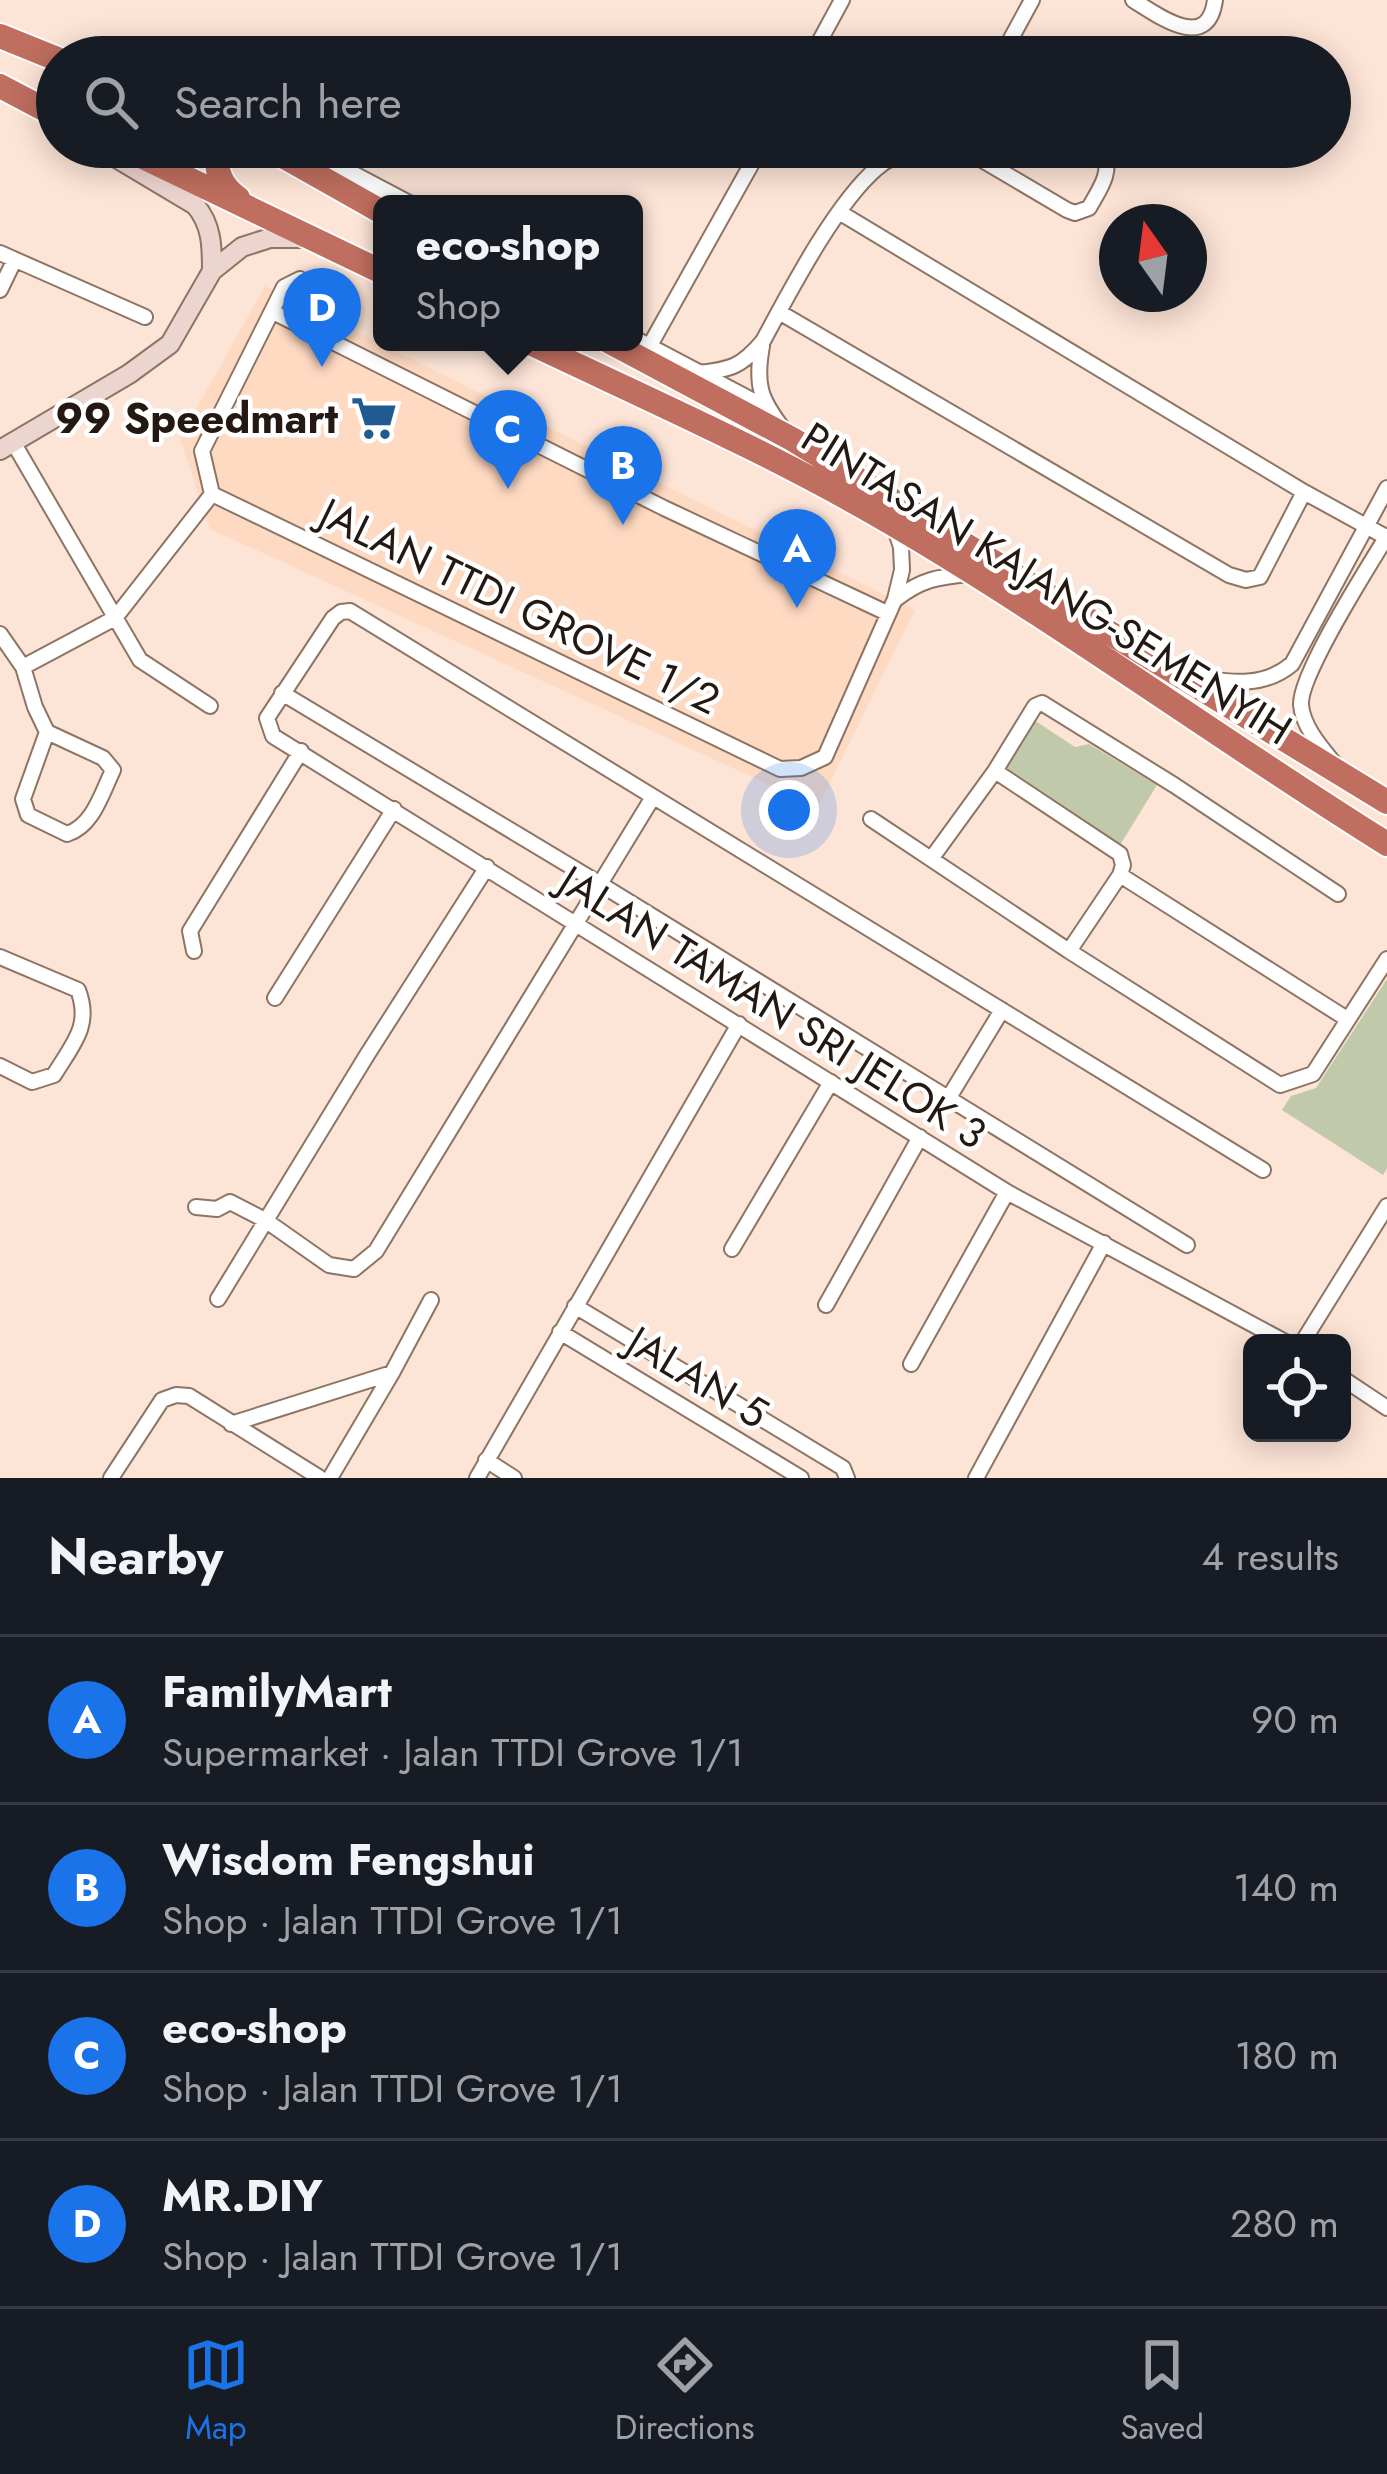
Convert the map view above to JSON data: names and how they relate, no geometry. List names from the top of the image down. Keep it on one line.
{"streets":{"highway":["PINTASAN KAJANG-SEMENYIH"],"street":["JALAN TTDI GROVE 1/2","JALAN TAMAN SRI JELOK 3","JALAN 5"]},"places":{"supermarket":["99 Speedmart"]},"north":"top","page":{"search":"Search here","popup":["eco-shop","Shop"],"pins":["D","C","B","A"],"heading":["Nearby","4 results"],"list":[{"mark":"A","name":"FamilyMart","note":"Supermarket · Jalan TTDI Grove 1/1","value":"90 m"},{"mark":"B","name":"Wisdom Fengshui","note":"Shop · Jalan TTDI Grove 1/1","value":"140 m"},{"mark":"C","name":"eco-shop","note":"Shop · Jalan TTDI Grove 1/1","value":"180 m"},{"mark":"D","name":"MR.DIY","note":"Shop · Jalan TTDI Grove 1/1","value":"280 m"}],"nav":["Map","Directions","Saved"]}}
